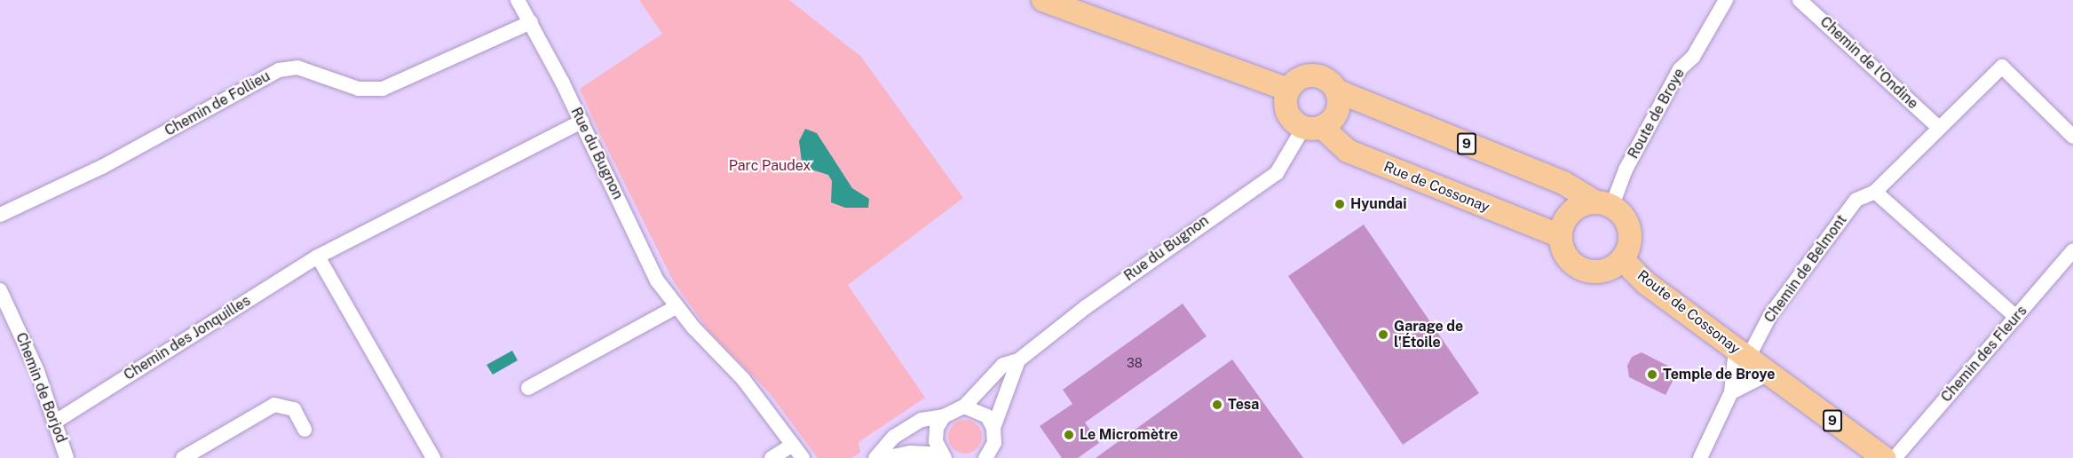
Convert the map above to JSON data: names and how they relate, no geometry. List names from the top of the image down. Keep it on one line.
{"streets":{"main road":["9","Rue de Cossonay","Route de Cossonay"],"street":["Chemin de l'Ondine","Chemin de Follieu","Route de Broye","Rue du Bugnon","Chemin de Belmont","Chemin des Jonquilles","Chemin des Fleurs","Chemin de Borjod"]},"crossings":[["Chemin de l'Ondine","Chemin de Belmont"],["Chemin de Follieu","Rue du Bugnon"],["Route de Broye","9"],["Route de Broye","Rue de Cossonay"],["Route de Broye","Route de Cossonay"],["9","Rue du Bugnon"],["9","Rue de Cossonay"],["9","Route de Cossonay"],["Rue du Bugnon","Rue de Cossonay"],["Rue du Bugnon","Chemin des Jonquilles"],["Rue de Cossonay","Route de Cossonay"],["Chemin de Belmont","Route de Cossonay"],["Chemin des Jonquilles","Chemin de Borjod"]],"parks":["Parc Paudex"],"places":["Hyundai","Garage de l'Étoile","Temple de Broye","Tesa","Le Micromètre"],"house_numbers":["38"]}
